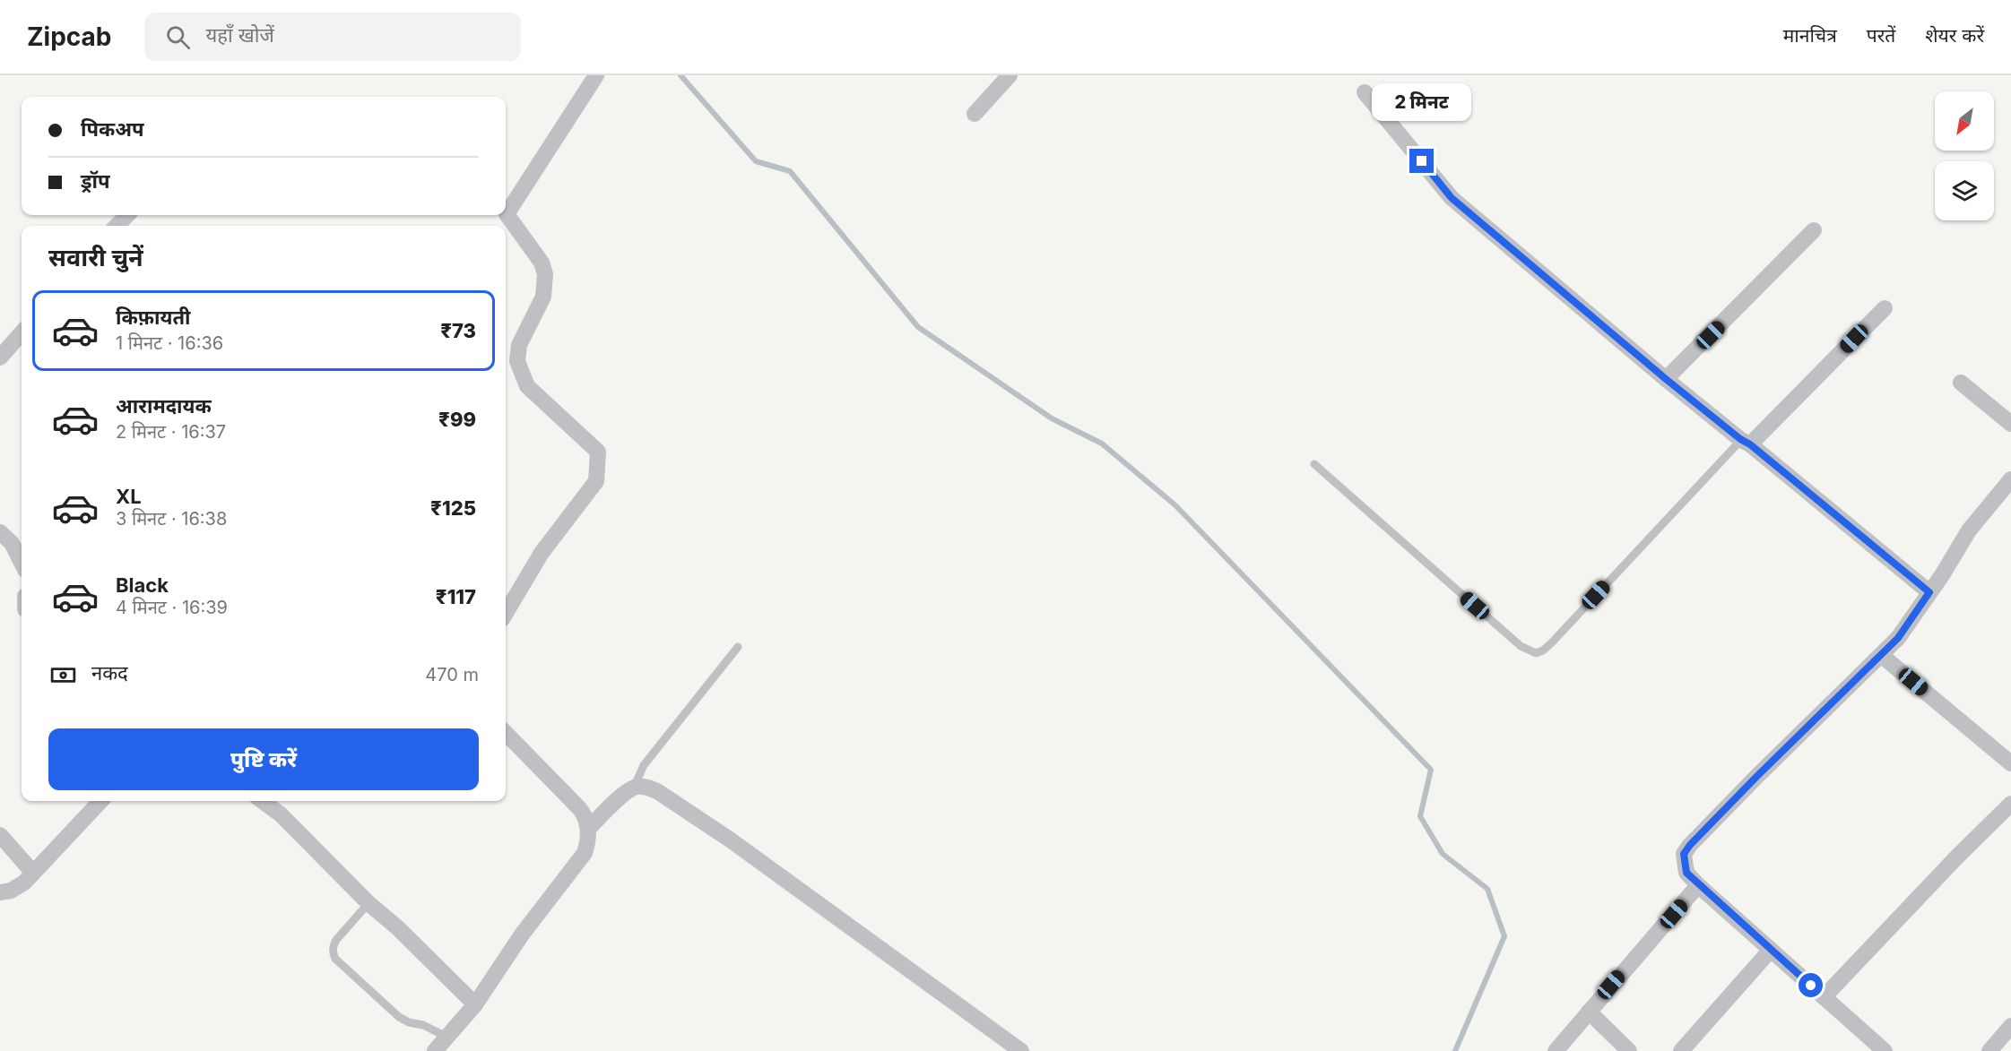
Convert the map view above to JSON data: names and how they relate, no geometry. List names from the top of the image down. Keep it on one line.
{"north":"bottom left","page":{"header":"Zipcab","search":"यहाँ खोजें","nav":["मानचित्र","परतें","शेयर करें"],"bubble":"2 मिनट","banner":["पिकअप","ड्रॉप"],"heading":"सवारी चुनें","list":[{"name":"किफ़ायती","note":"1 मिनट · 16:36","value":"₹73"},{"name":"आरामदायक","note":"2 मिनट · 16:37","value":"₹99"},{"name":"XL","note":"3 मिनट · 16:38","value":"₹125"},{"name":"Black","note":"4 मिनट · 16:39","value":"₹117"}],"pay":["नकद","470 m"],"buttons":"पुष्टि करें"}}
